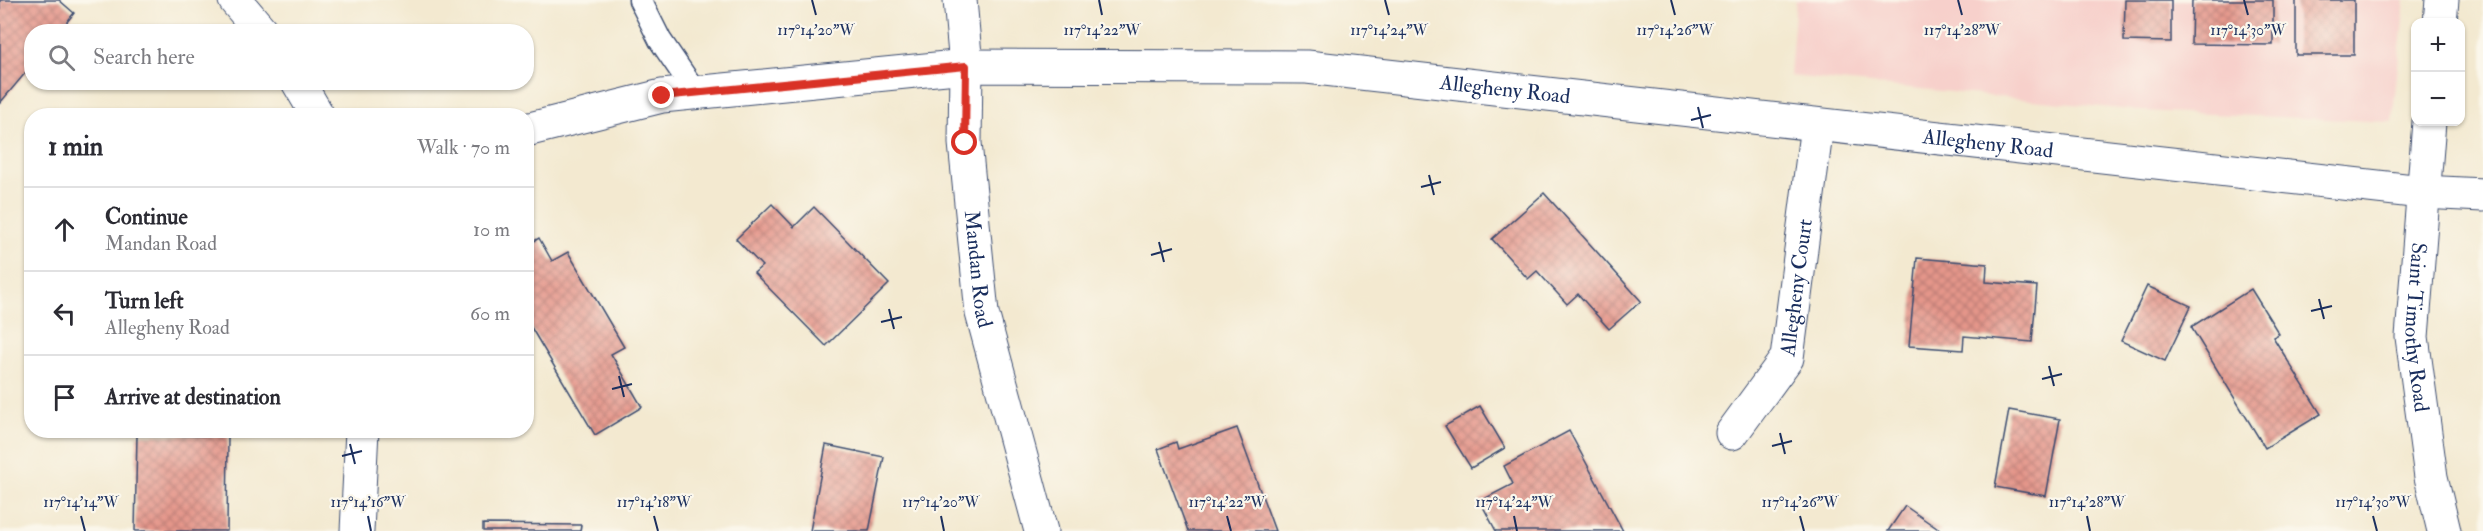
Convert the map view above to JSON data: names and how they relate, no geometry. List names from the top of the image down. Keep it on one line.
{"streets":{"street":["Allegheny Road","Mandan Road","Allegheny Court","Saint Timothy Road"]},"crossings":[["Allegheny Road","Mandan Road"],["Allegheny Road","Allegheny Court"],["Allegheny Road","Saint Timothy Road"]],"page":{"map_buttons":["+","−"],"search":"Search here","heading":["1 min","Walk · 70 m"],"list":[["Continue","Mandan Road","10 m"],["Turn left","Allegheny Road","60 m"],"Arrive at destination"]},"coordinates":["117°14'26\"W","117°14'28\"W","117°14'30\"W","117°14'20\"W","117°14'22\"W","117°14'24\"W","117°14'14\"W","117°14'16\"W","117°14'18\"W"]}
